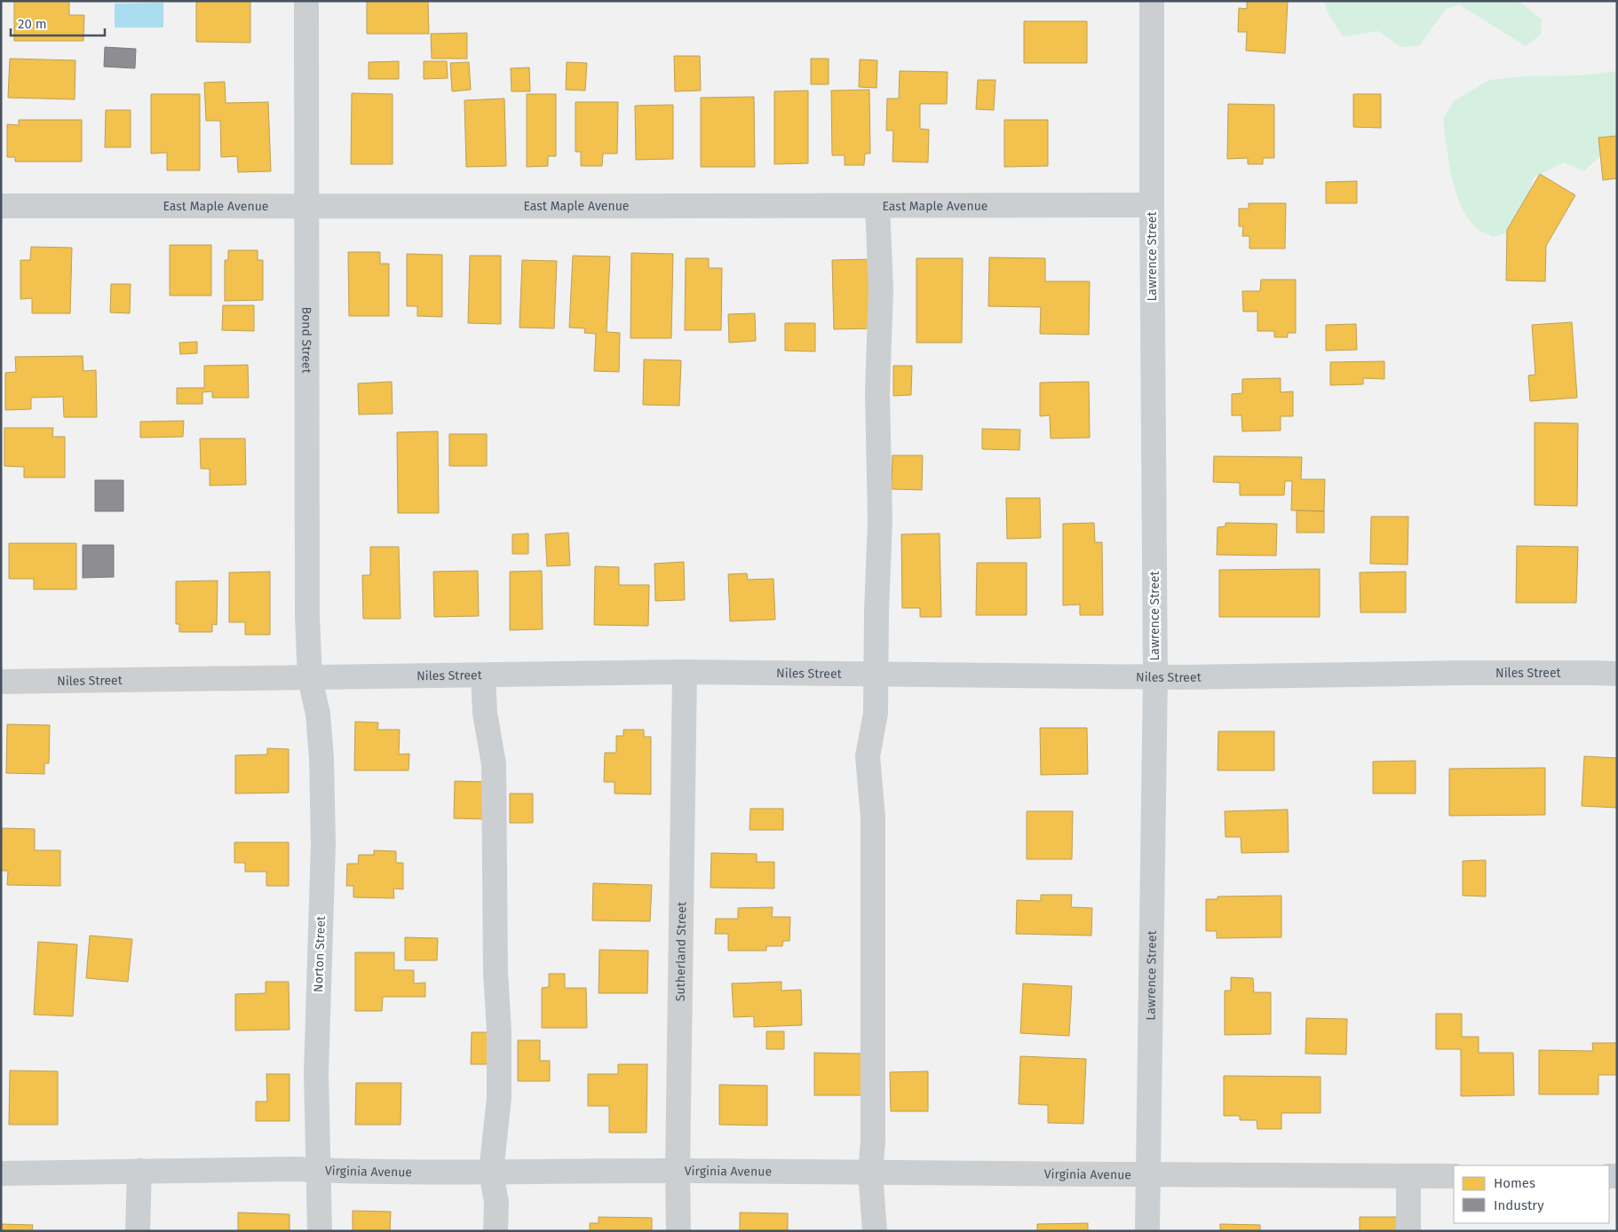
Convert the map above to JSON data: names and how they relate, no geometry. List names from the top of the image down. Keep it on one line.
{"streets":{"street":["East Maple Avenue","Lawrence Street","Bond Street","Niles Street","Sutherland Street","Norton Street","Virginia Avenue"]},"crossings":[["East Maple Avenue","Lawrence Street"],["East Maple Avenue","Bond Street"],["Lawrence Street","Niles Street"],["Lawrence Street","Virginia Avenue"],["Bond Street","Niles Street"],["Bond Street","Norton Street"],["Niles Street","Sutherland Street"],["Niles Street","Norton Street"],["Sutherland Street","Virginia Avenue"],["Norton Street","Virginia Avenue"]],"legend":["Homes","Industry"],"scale_bar":"20 m"}
